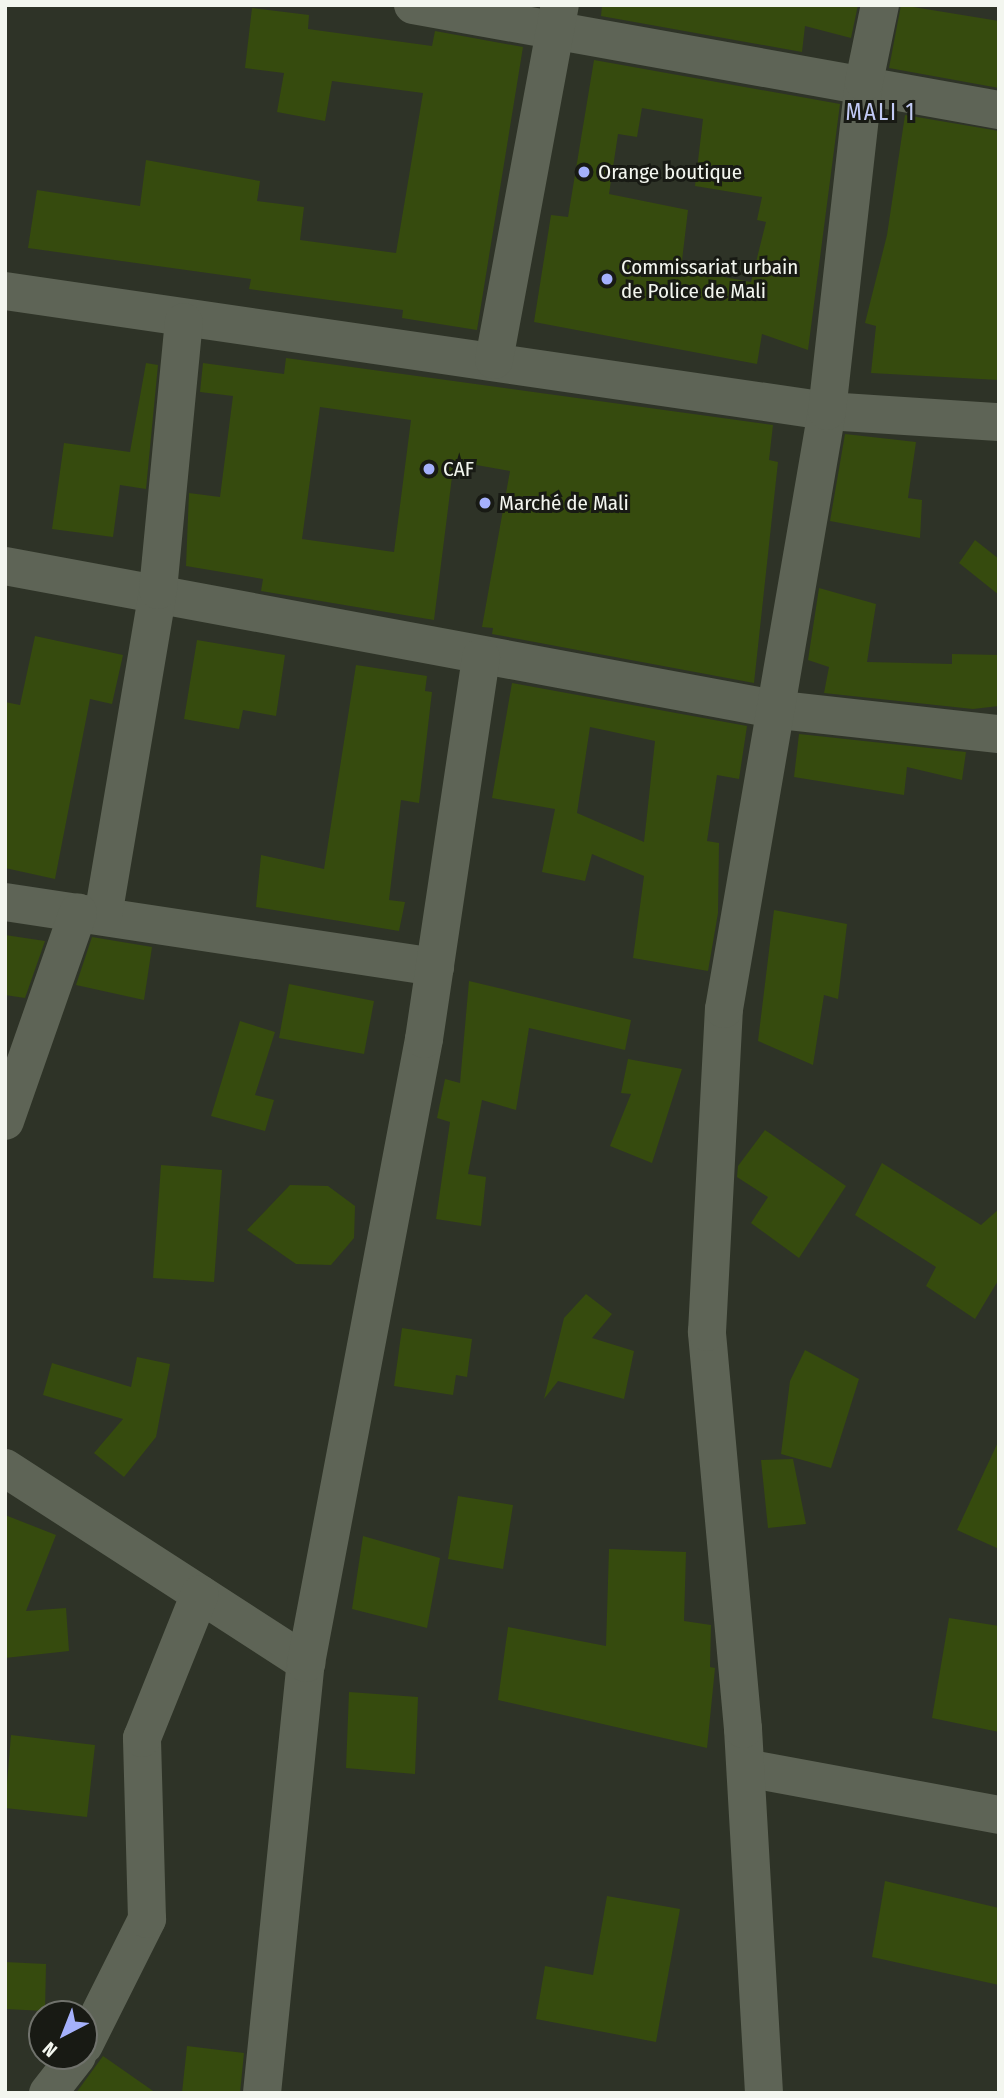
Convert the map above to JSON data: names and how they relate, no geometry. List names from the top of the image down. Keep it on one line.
{"districts":["MALI 1"],"places":["Orange boutique","Commissariat urbain de Police de Mali","CAF","Marché de Mali"],"north":"bottom left"}
